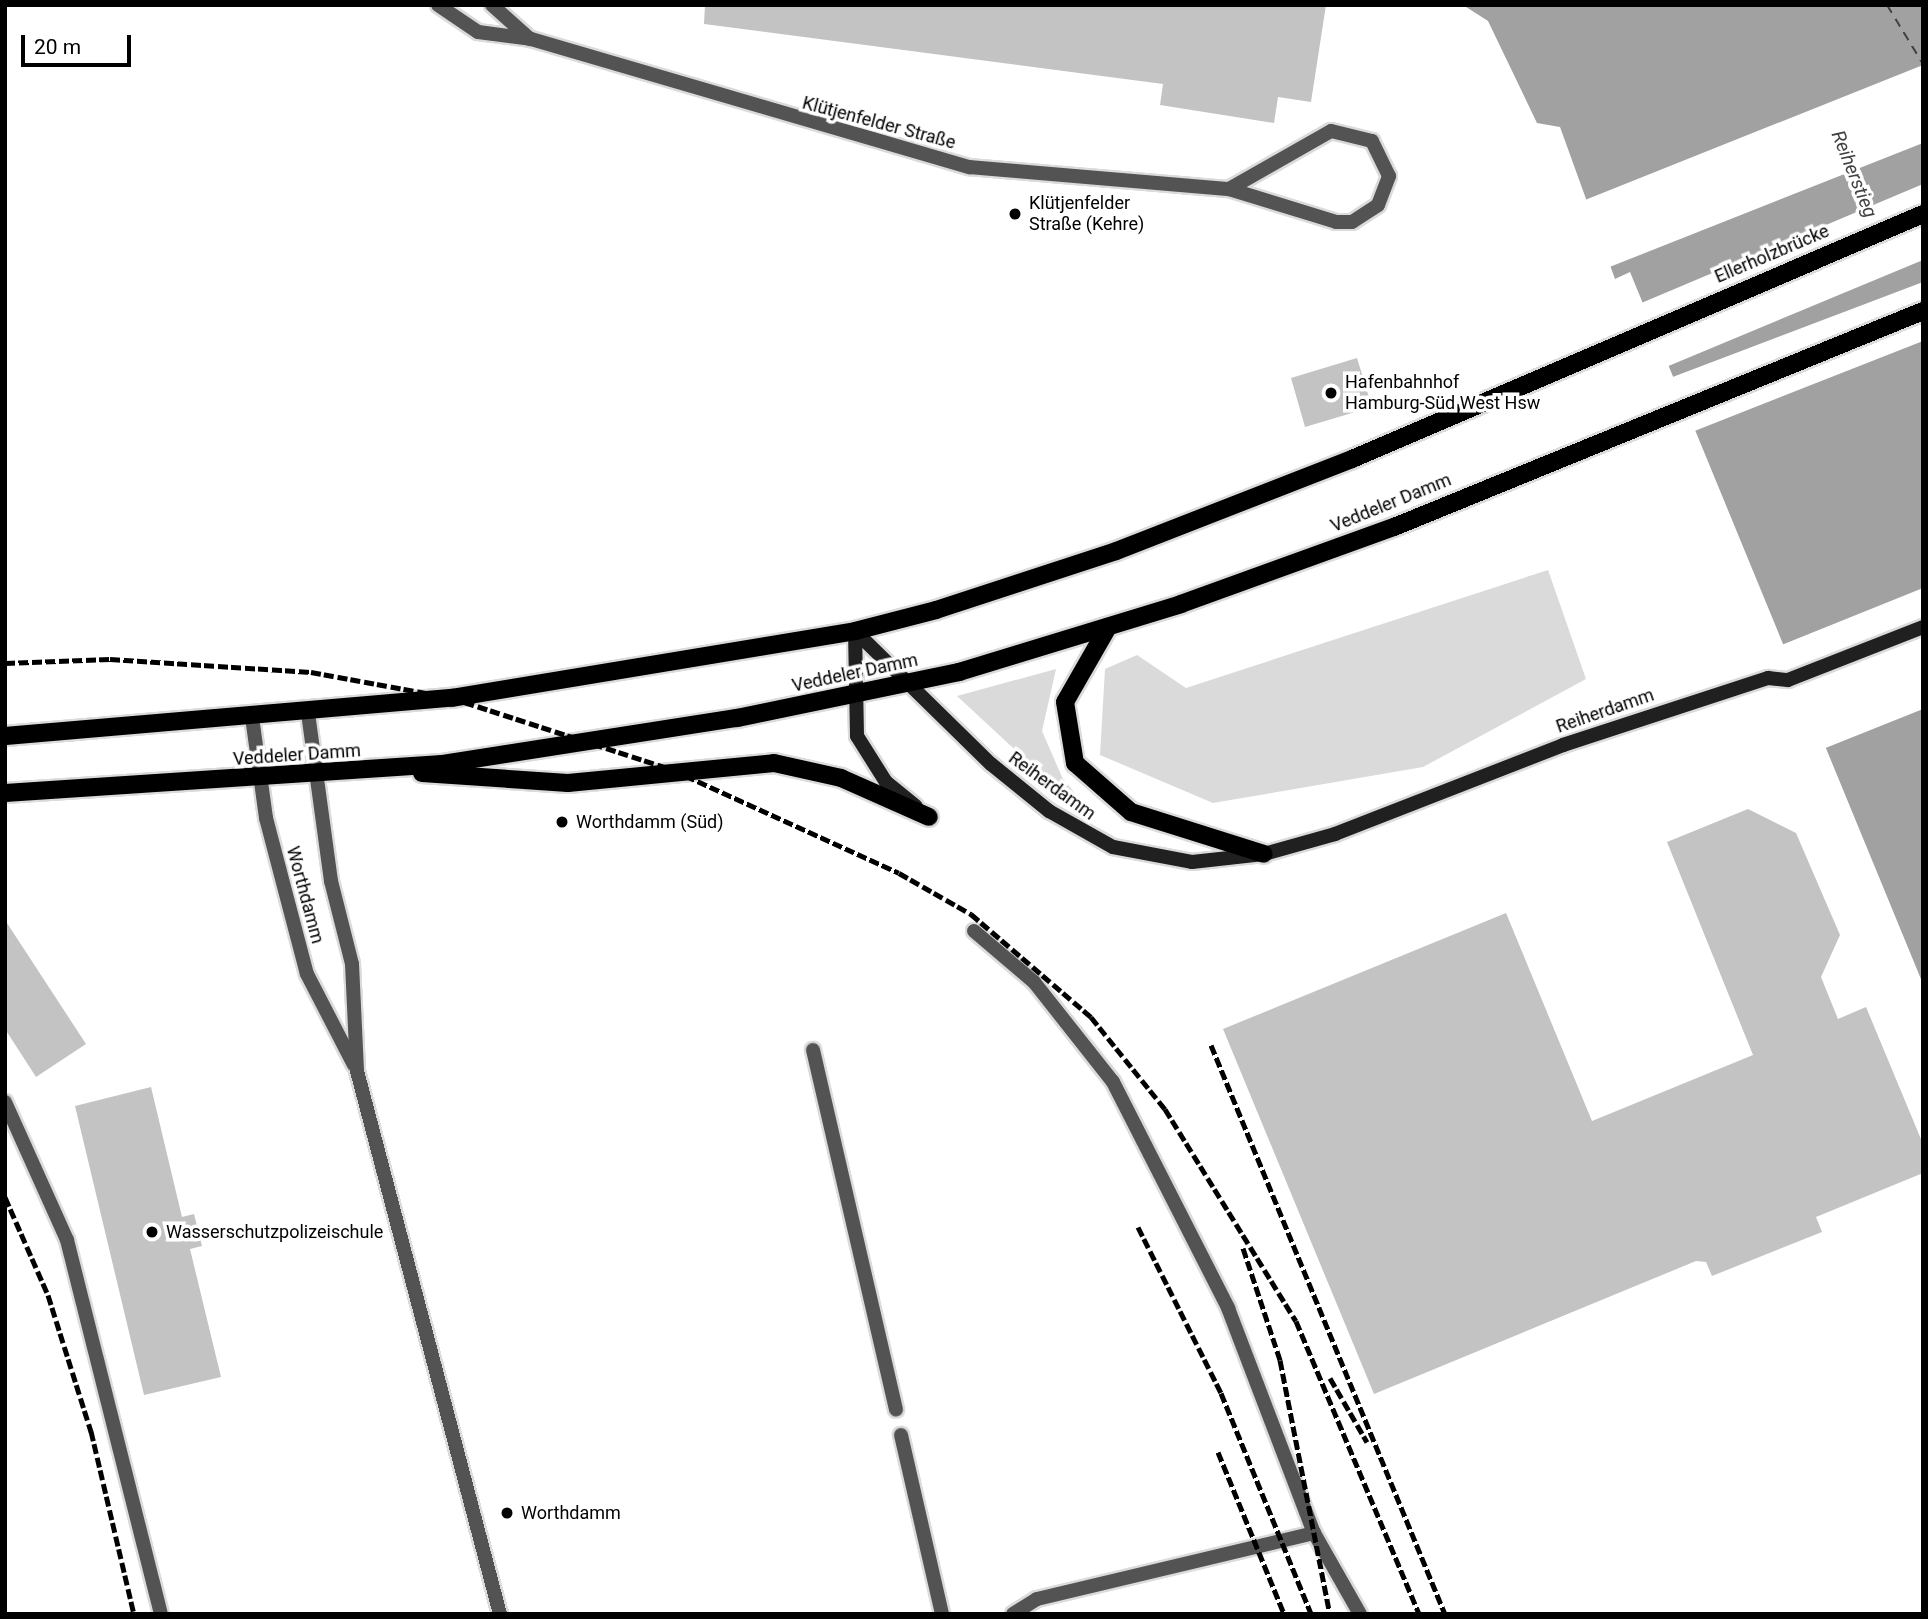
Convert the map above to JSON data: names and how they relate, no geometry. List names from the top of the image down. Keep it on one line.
{"streets":{"main road":["Ellerholzbrücke","Veddeler Damm"],"street":["Klütjenfelder Straße","Reiherdamm","Worthdamm"]},"crossings":[["Ellerholzbrücke","Reiherdamm"],["Veddeler Damm","Reiherdamm"],["Veddeler Damm","Worthdamm"]],"water":["Reiherstieg"],"places":["Klütjenfelder Straße (Kehre)","Hafenbahnhof Hamburg-Süd West Hsw","Worthdamm (Süd)","Wasserschutzpolizeischule","Worthdamm"],"scale_bar":"20 m"}
